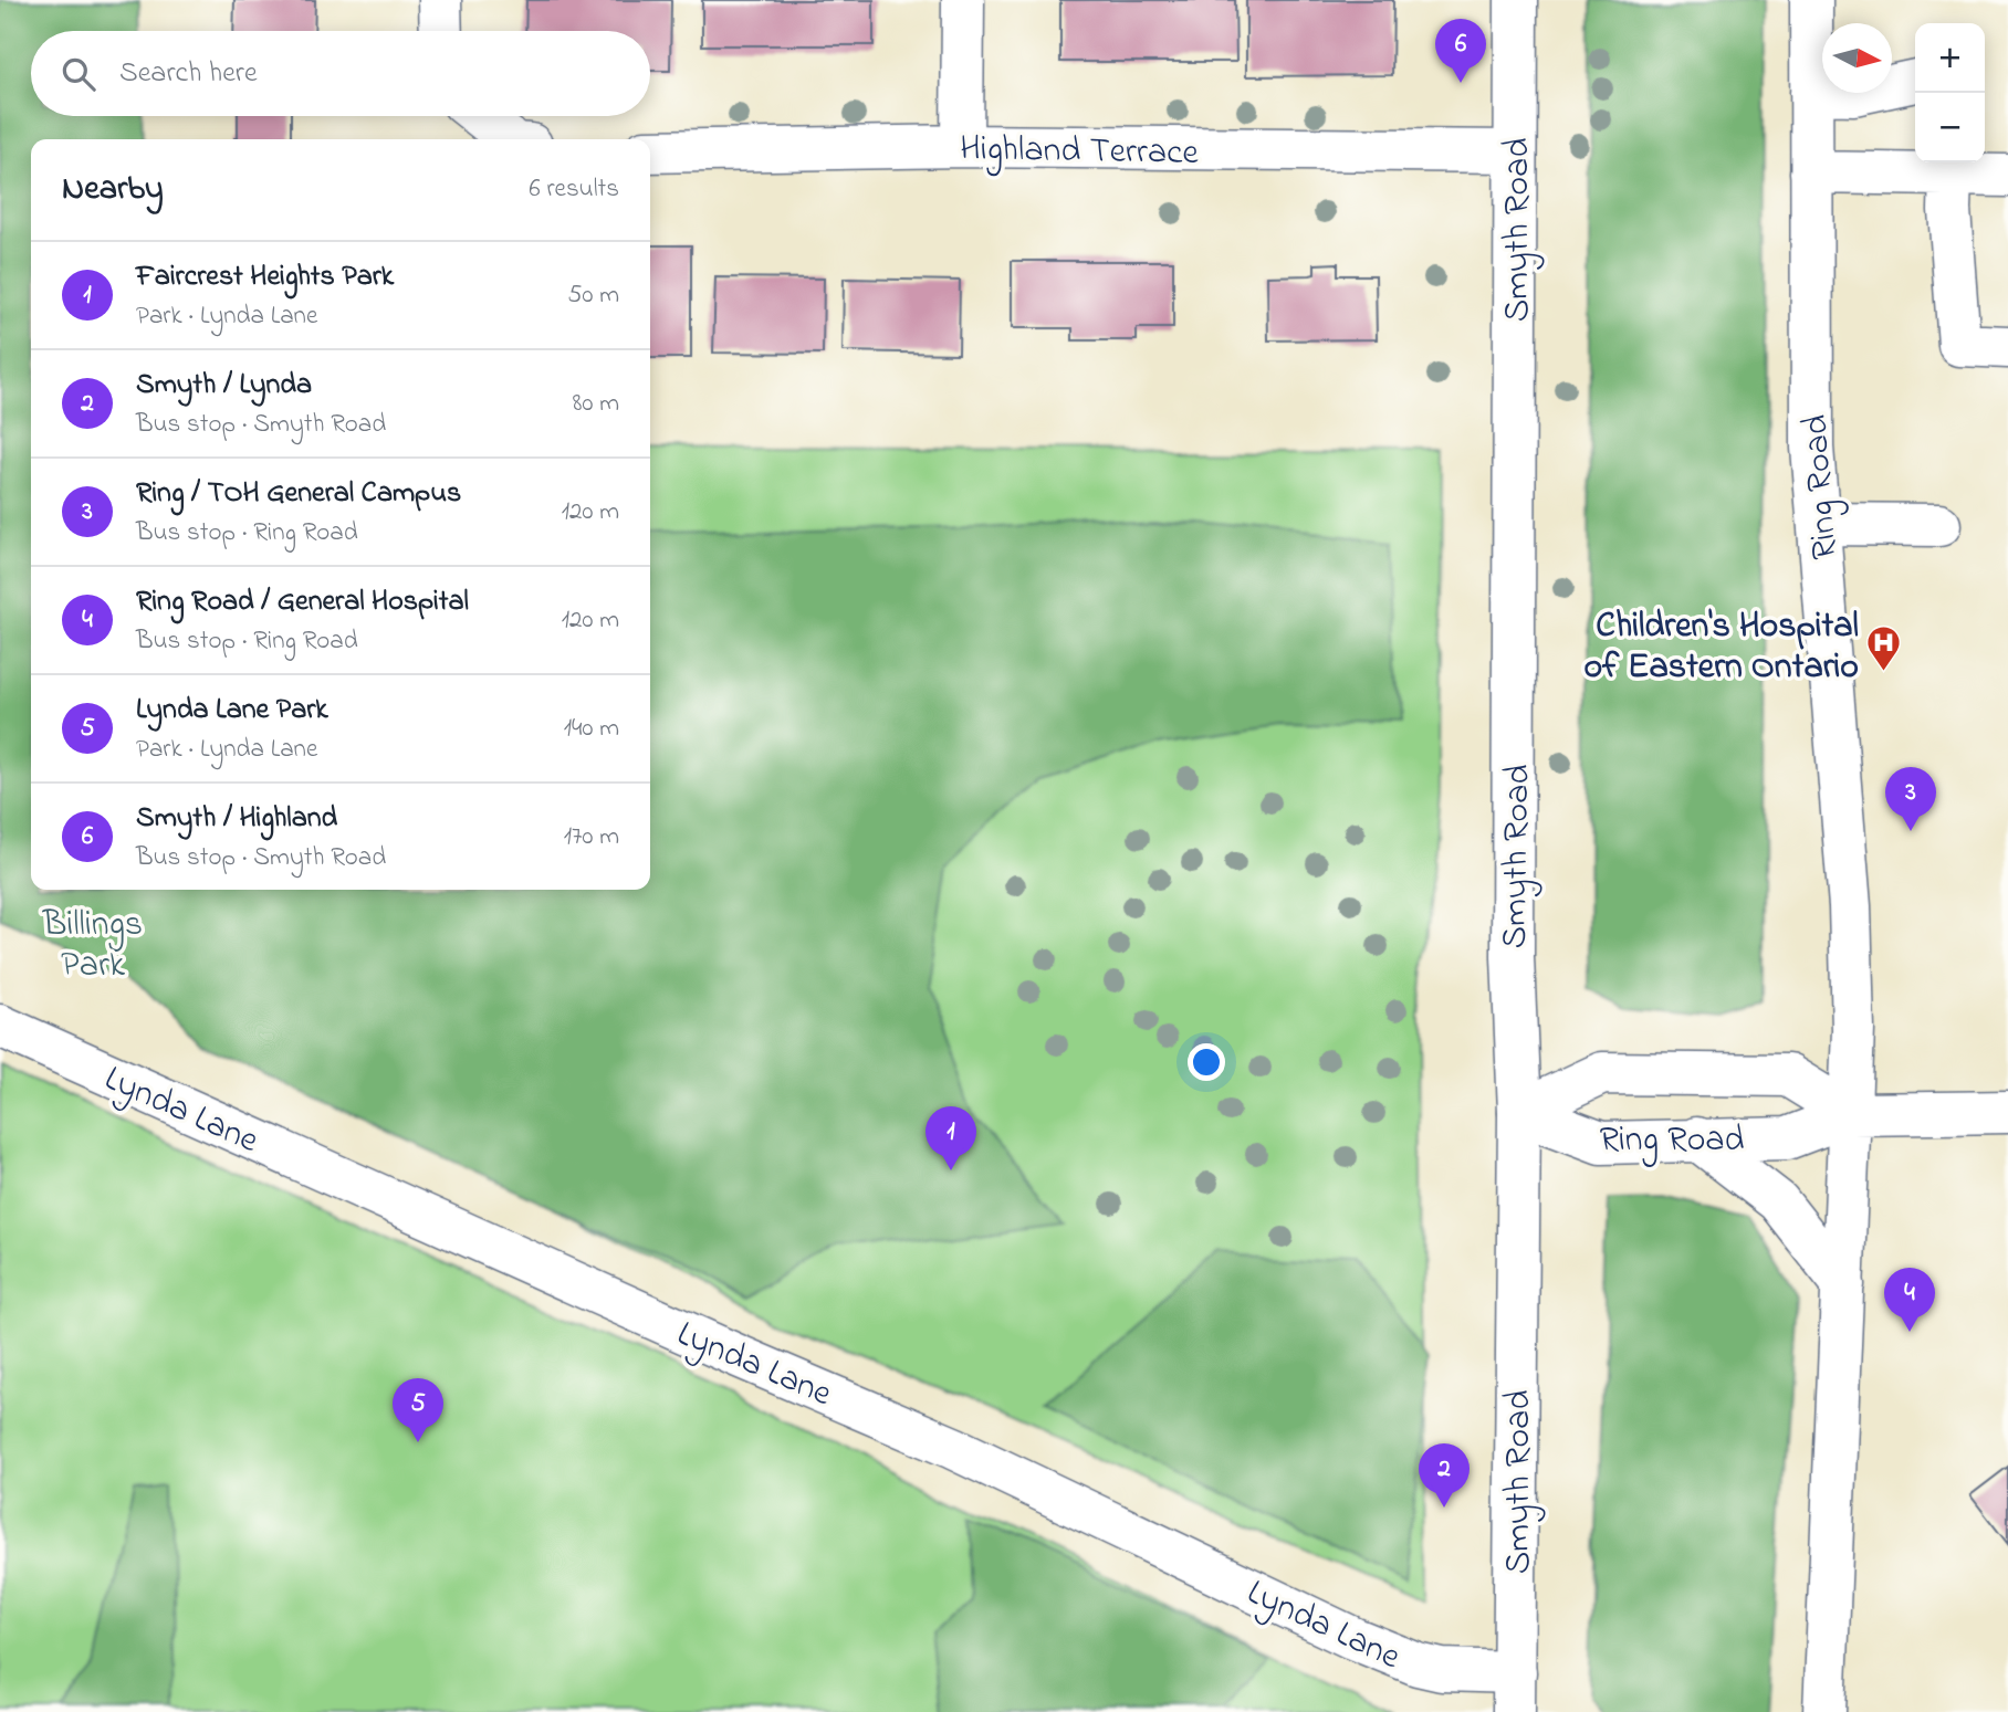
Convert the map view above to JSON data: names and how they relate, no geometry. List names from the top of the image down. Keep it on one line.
{"streets":{"street":["Highland Terrace","Smyth Road","Ring Road","Lynda Lane"]},"crossings":[["Highland Terrace","Smyth Road"],["Smyth Road","Ring Road"],["Smyth Road","Lynda Lane"]],"parks":["Billings Park"],"places":{"hospital":["Children's Hospital of Eastern Ontario"]},"north":"right","page":{"pins":["6","3","1","4","5","2"],"map_buttons":["+","−"],"search":"Search here","heading":["Nearby","6 results"],"list":[{"mark":"1","name":"Faircrest Heights Park","note":"Park · Lynda Lane","value":"50 m"},{"mark":"2","name":"Smyth / Lynda","note":"Bus stop · Smyth Road","value":"80 m"},{"mark":"3","name":"Ring / TOH General Campus","note":"Bus stop · Ring Road","value":"120 m"},{"mark":"4","name":"Ring Road / General Hospital","note":"Bus stop · Ring Road","value":"120 m"},{"mark":"5","name":"Lynda Lane Park","note":"Park · Lynda Lane","value":"140 m"},{"mark":"6","name":"Smyth / Highland","note":"Bus stop · Smyth Road","value":"170 m"}]}}
